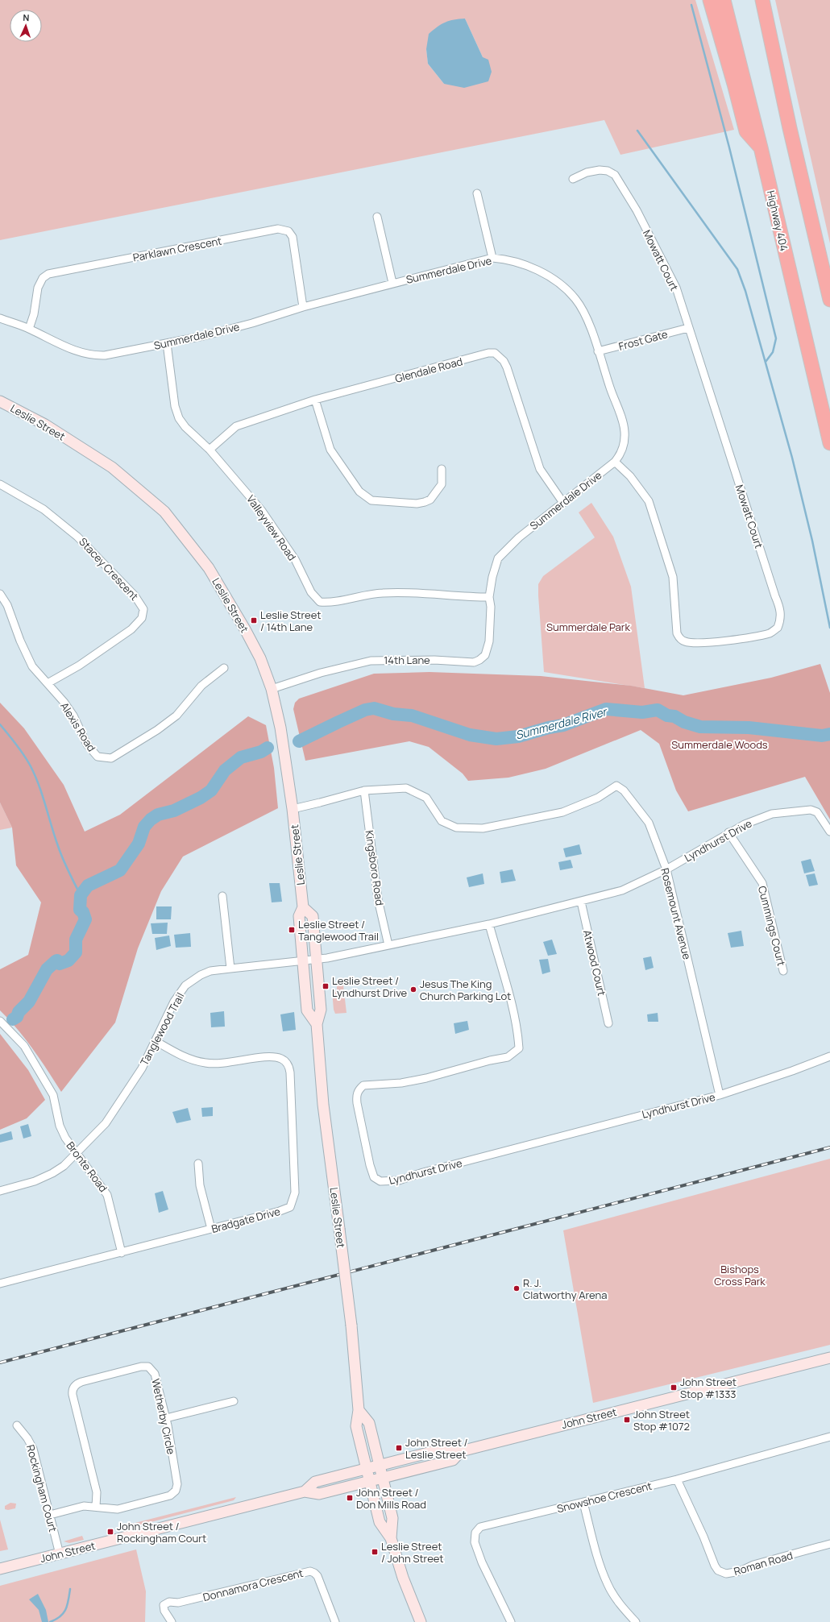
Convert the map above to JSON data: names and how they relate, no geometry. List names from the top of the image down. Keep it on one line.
{"streets":{"highway":["Highway 404"],"main road":["Leslie Street","John Street"],"street":["Parklawn Crescent","Mowatt Court","Summerdale Drive","Frost Gate","Glendale Road","Valleyview Road","Stacey Crescent","14th Lane","Alexis Road","Lyndhurst Drive","Kingsboro Road","Rosemount Avenue","Cummings Court","Atwood Court","Tanglewood Trail","Bronte Road","Bradgate Drive","Wetherby Circle","Rockingham Court","Snowshoe Crescent","Roman Road","Donnamora Crescent"]},"crossings":[["Parklawn Crescent","Summerdale Drive"],["Mowatt Court","Summerdale Drive"],["Mowatt Court","Frost Gate"],["Summerdale Drive","Frost Gate"],["Summerdale Drive","Glendale Road"],["Summerdale Drive","Valleyview Road"],["Summerdale Drive","14th Lane"],["Glendale Road","Valleyview Road"],["Leslie Street","14th Lane"],["Leslie Street","Lyndhurst Drive"],["Leslie Street","Rosemount Avenue"],["Leslie Street","Tanglewood Trail"],["Leslie Street","John Street"],["Valleyview Road","14th Lane"],["Stacey Crescent","Alexis Road"],["Lyndhurst Drive","Kingsboro Road"],["Lyndhurst Drive","Rosemount Avenue"],["Lyndhurst Drive","Cummings Court"],["Lyndhurst Drive","Atwood Court"],["Lyndhurst Drive","Tanglewood Trail"],["Kingsboro Road","Rosemount Avenue"],["Tanglewood Trail","Bronte Road"],["Tanglewood Trail","Bradgate Drive"],["Bronte Road","Bradgate Drive"],["Wetherby Circle","Rockingham Court"],["John Street","Rockingham Court"],["Snowshoe Crescent","Roman Road"]],"water":["Summerdale River"],"parks":["Summerdale Park","Summerdale Woods","Bishops Cross Park"],"places":{"transit":["Leslie Street / 14th Lane","Leslie Street / Tanglewood Trail","Leslie Street / Lyndhurst Drive","John Street Stop #1333","John Street Stop #1072","John Street / Leslie Street","John Street / Don Mills Road","John Street / Rockingham Court","Leslie Street / John Street"],"other":["Jesus The King Church Parking Lot","R. J. Clatworthy Arena"]},"north":"top"}
